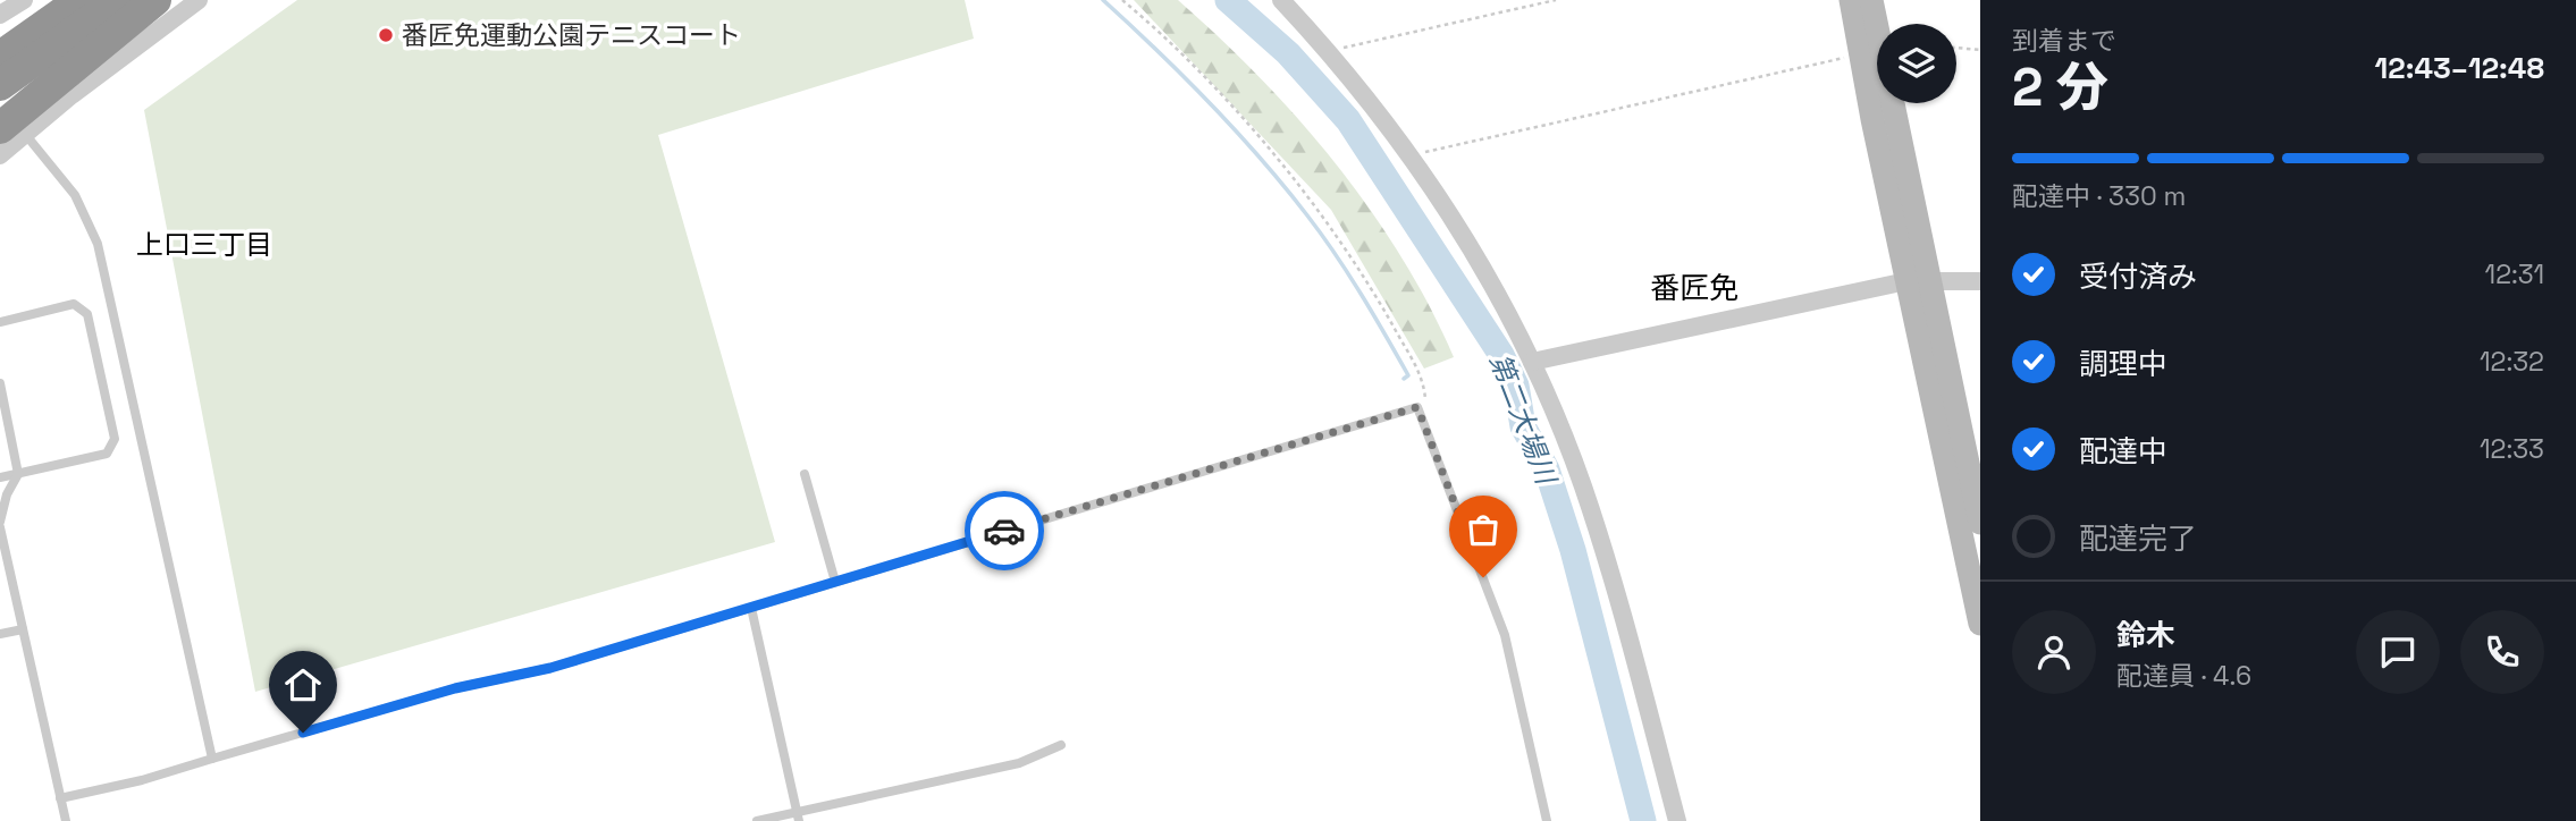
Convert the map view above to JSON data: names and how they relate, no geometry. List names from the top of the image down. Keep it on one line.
{"districts":["上口三丁目","番匠免"],"water":["第二大場川"],"places":["番匠免運動公園テニスコート"],"page":{"heading":["2 分","到着まで","12:43–12:48"],"panel":["鈴木","配達員 · 4.6"],"bar":"配達中 · 330 m","list":[["受付済み","12:31"],["調理中","12:32"],["配達中","12:33"],"配達完了"]}}
